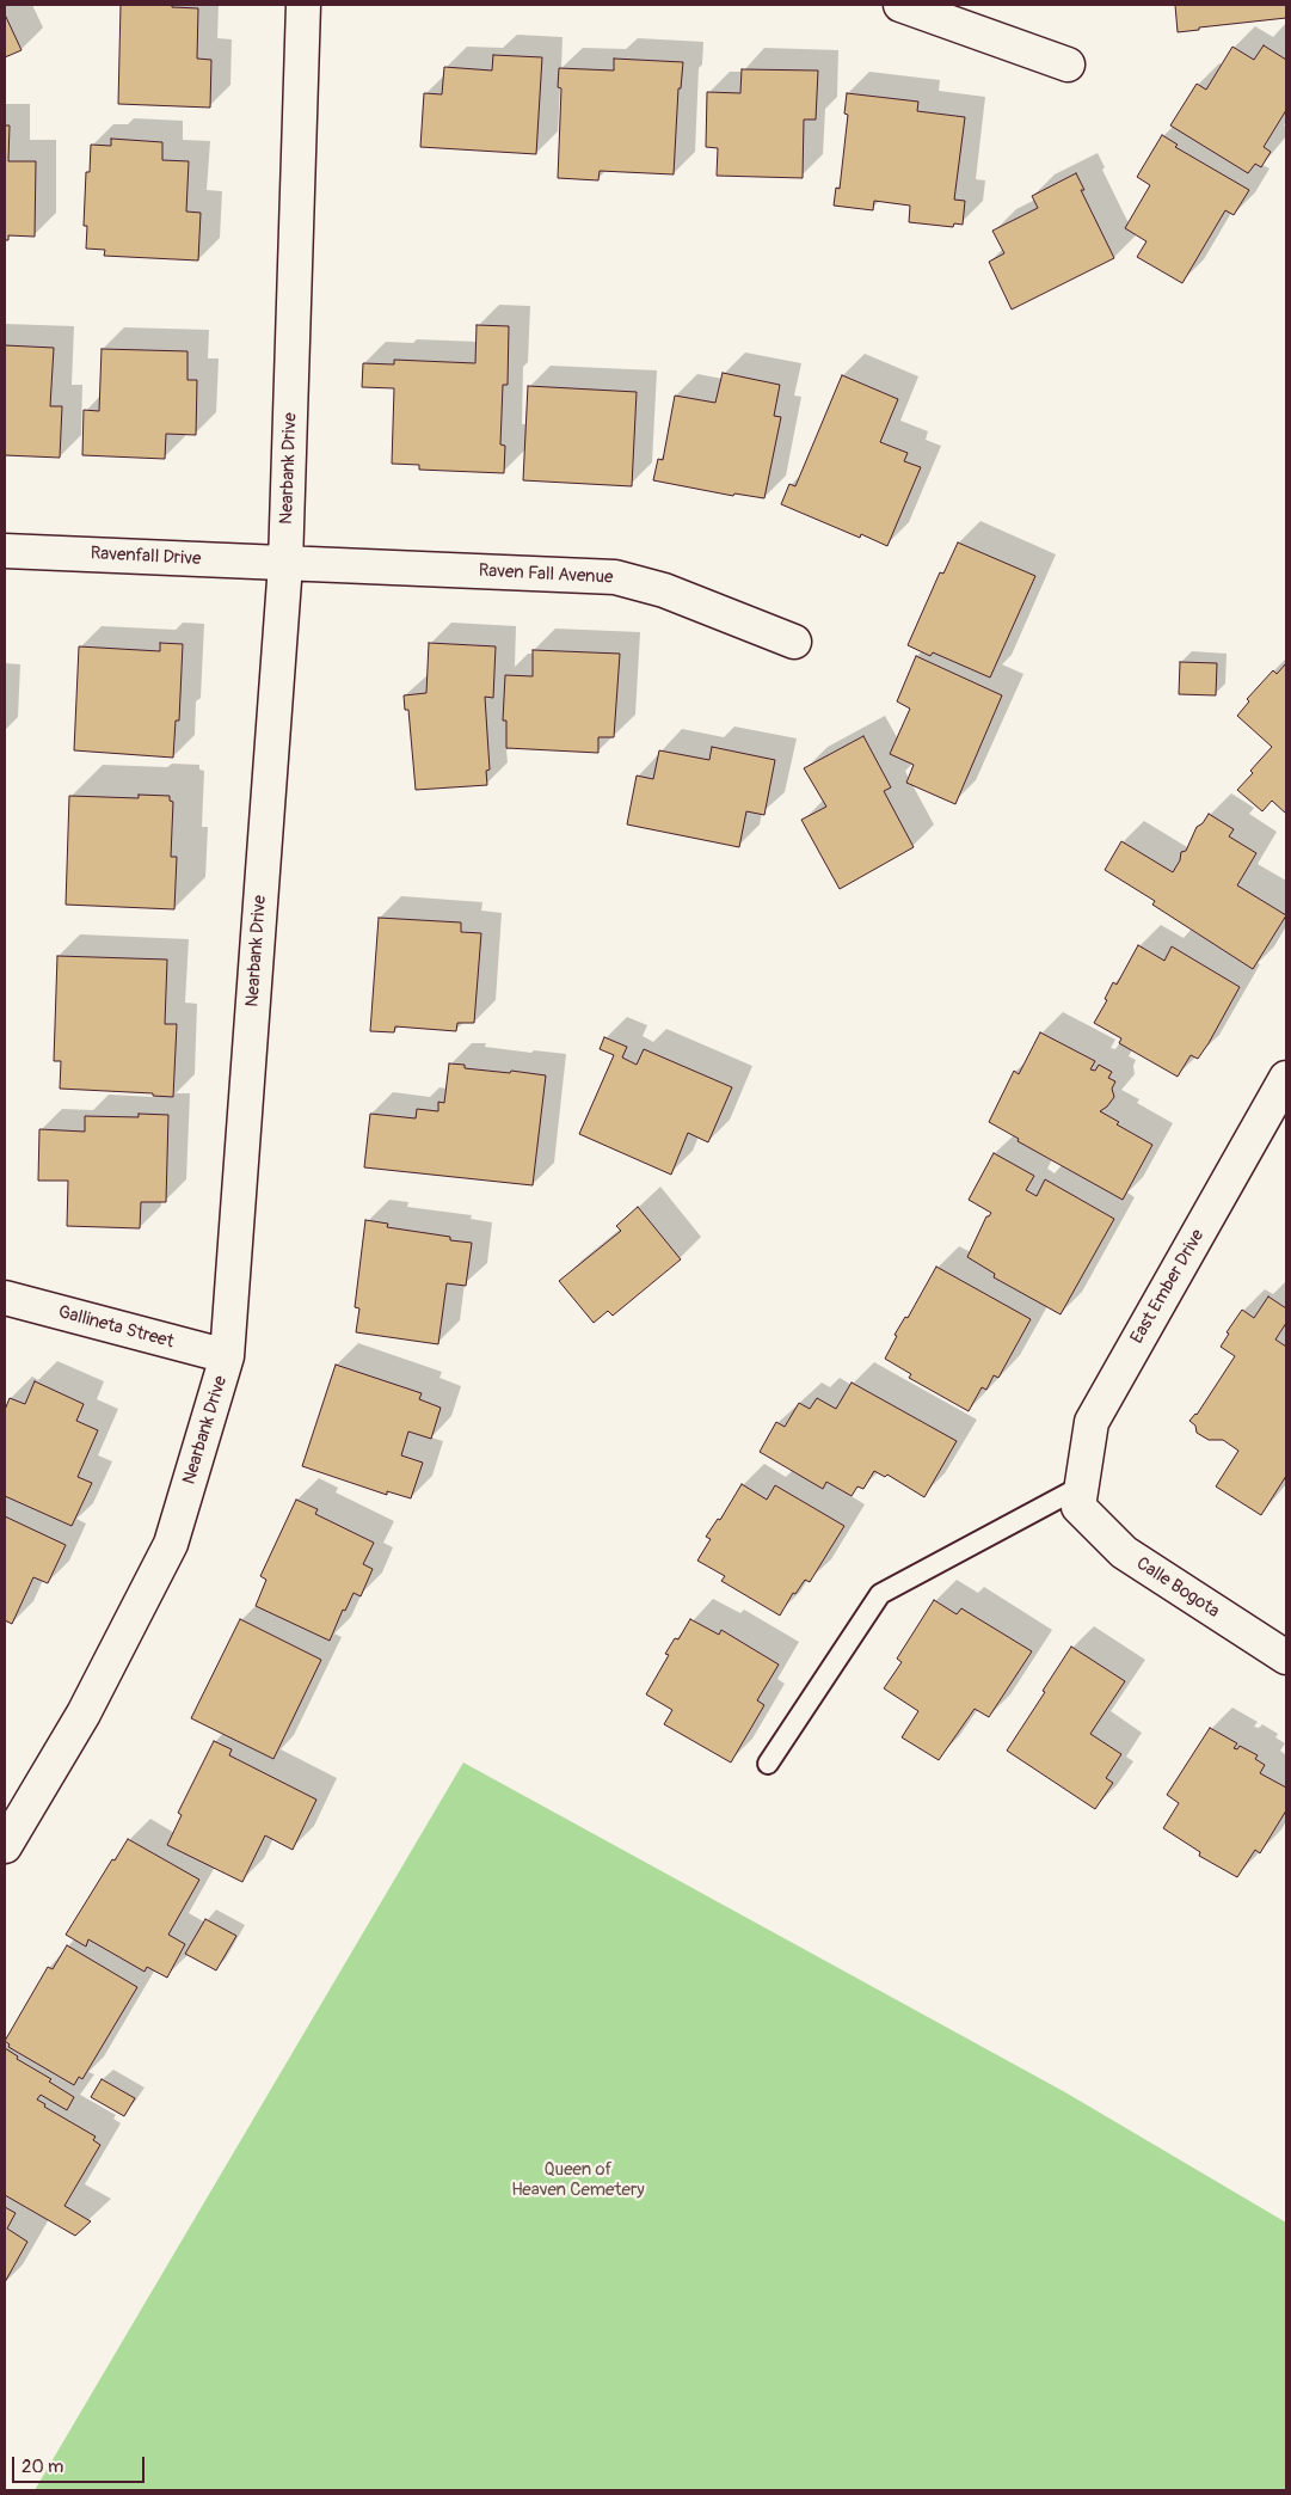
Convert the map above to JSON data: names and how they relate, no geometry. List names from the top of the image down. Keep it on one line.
{"streets":{"street":["Nearbank Drive","Ravenfall Drive","Raven Fall Avenue","East Ember Drive","Gallineta Street","Calle Bogota"]},"crossings":[["Nearbank Drive","Ravenfall Drive"],["Nearbank Drive","Raven Fall Avenue"],["Nearbank Drive","Gallineta Street"],["Ravenfall Drive","Raven Fall Avenue"],["East Ember Drive","Calle Bogota"]],"parks":["Queen of Heaven Cemetery"],"scale_bar":"20 m"}
